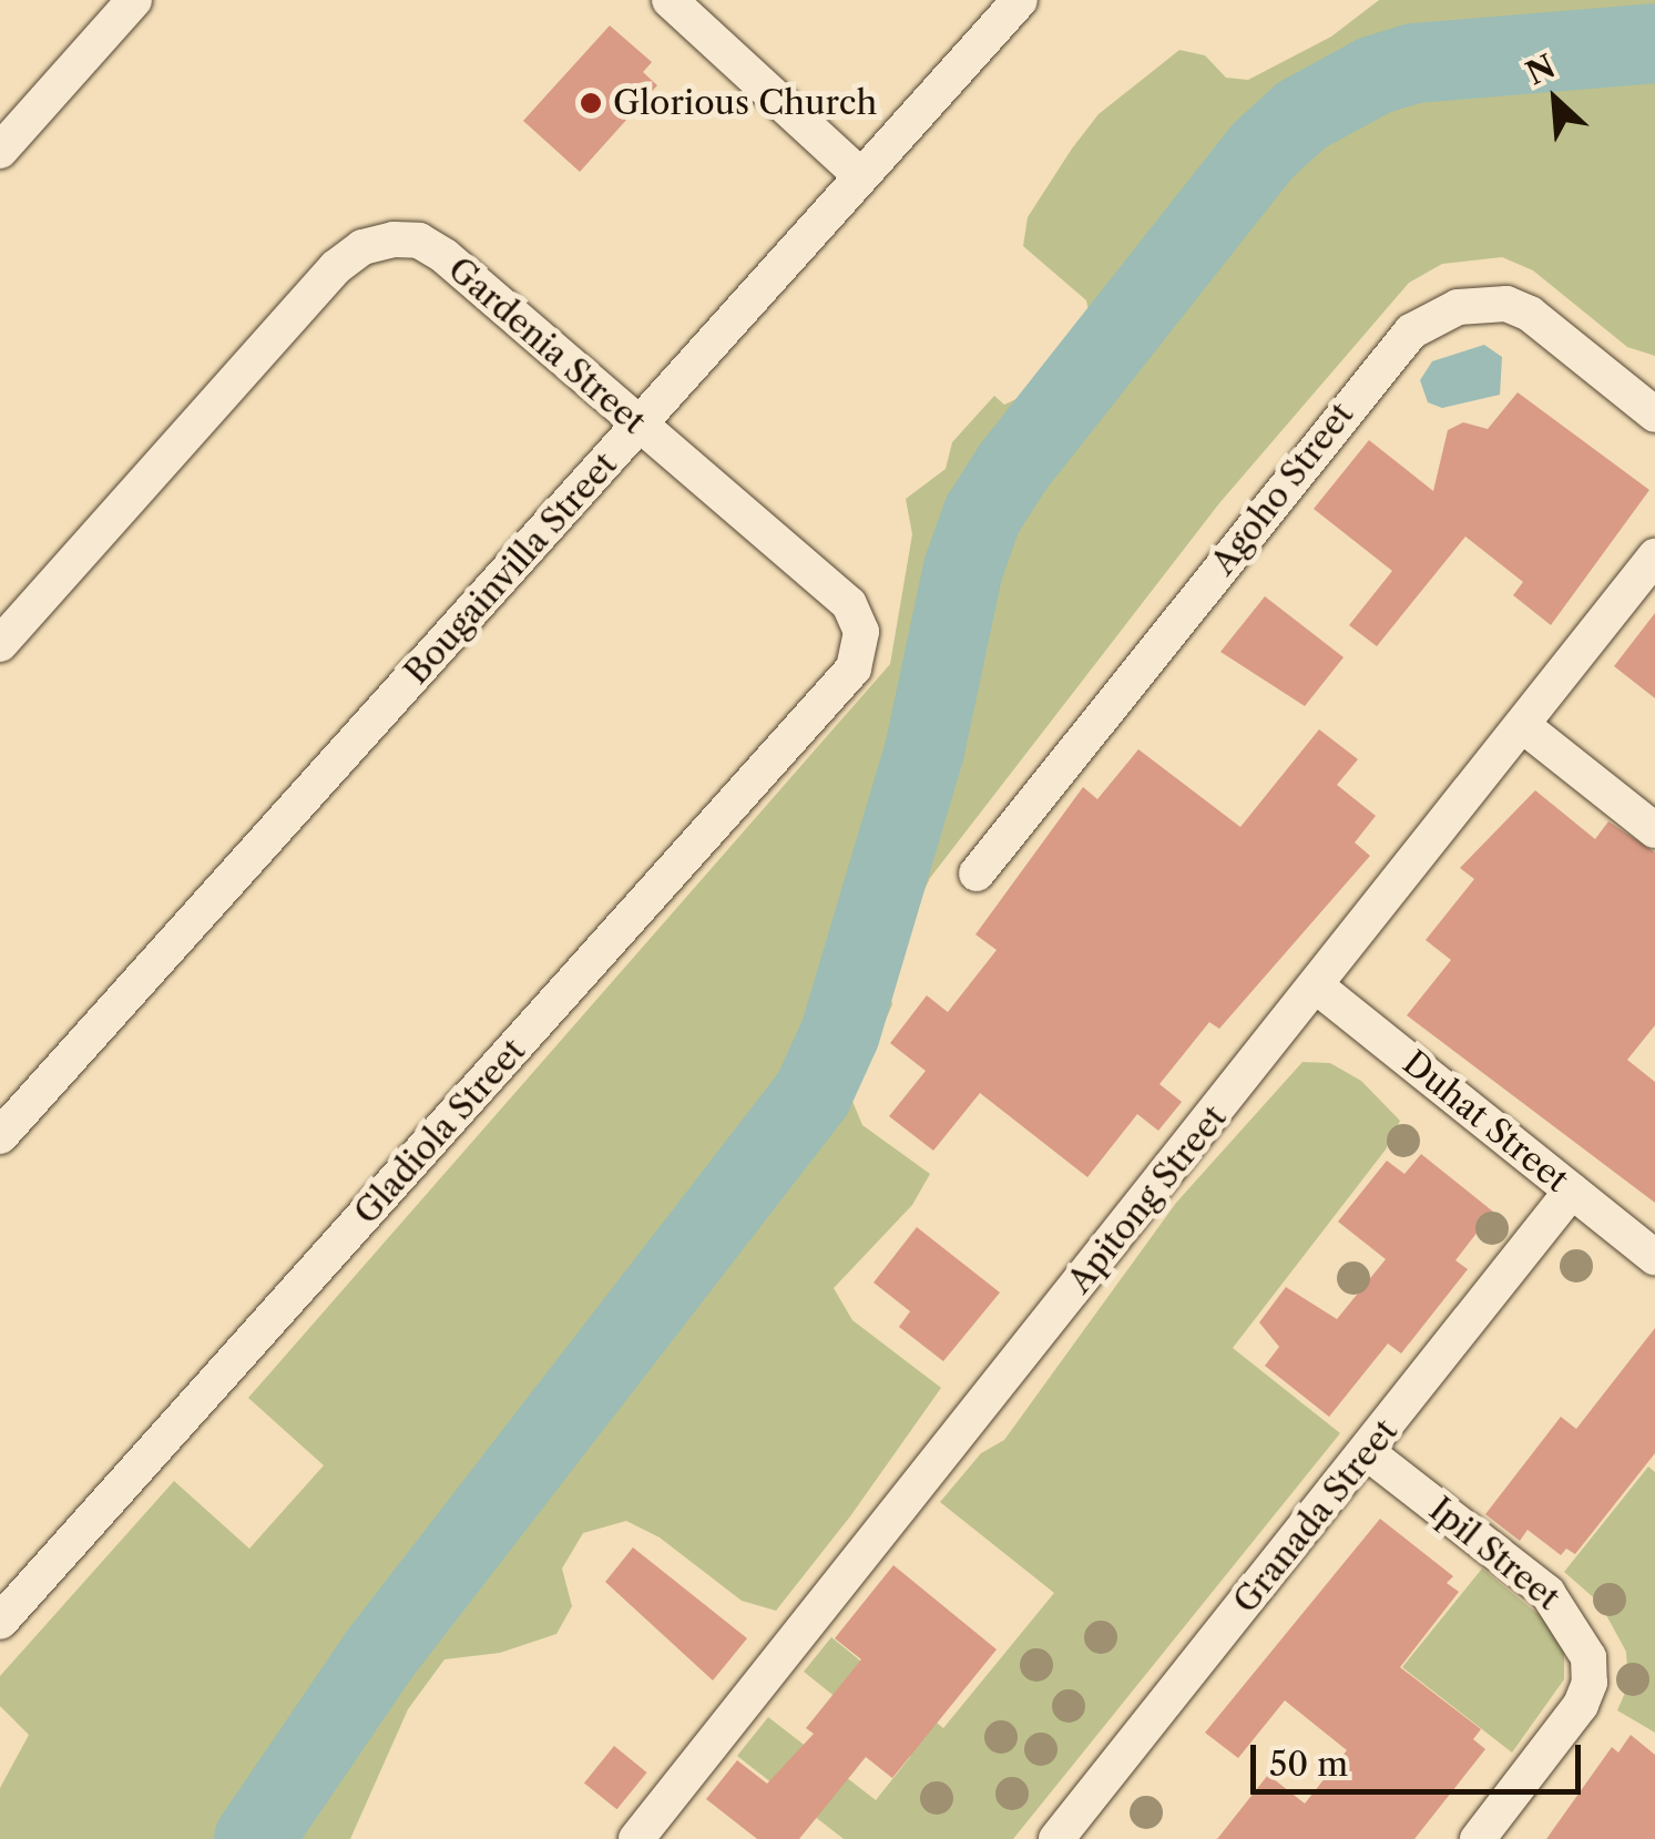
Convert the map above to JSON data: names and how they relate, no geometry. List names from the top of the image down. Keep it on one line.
{"streets":{"street":["Gardenia Street","Agoho Street","Bougainvilla Street","Duhat Street","Gladiola Street","Apitong Street","Granada Street","Ipil Street"]},"crossings":[["Gardenia Street","Bougainvilla Street"],["Gardenia Street","Gladiola Street"],["Duhat Street","Apitong Street"],["Duhat Street","Granada Street"],["Granada Street","Ipil Street"]],"places":["Glorious Church"],"scale_bar":"50 m","north":"top left"}
